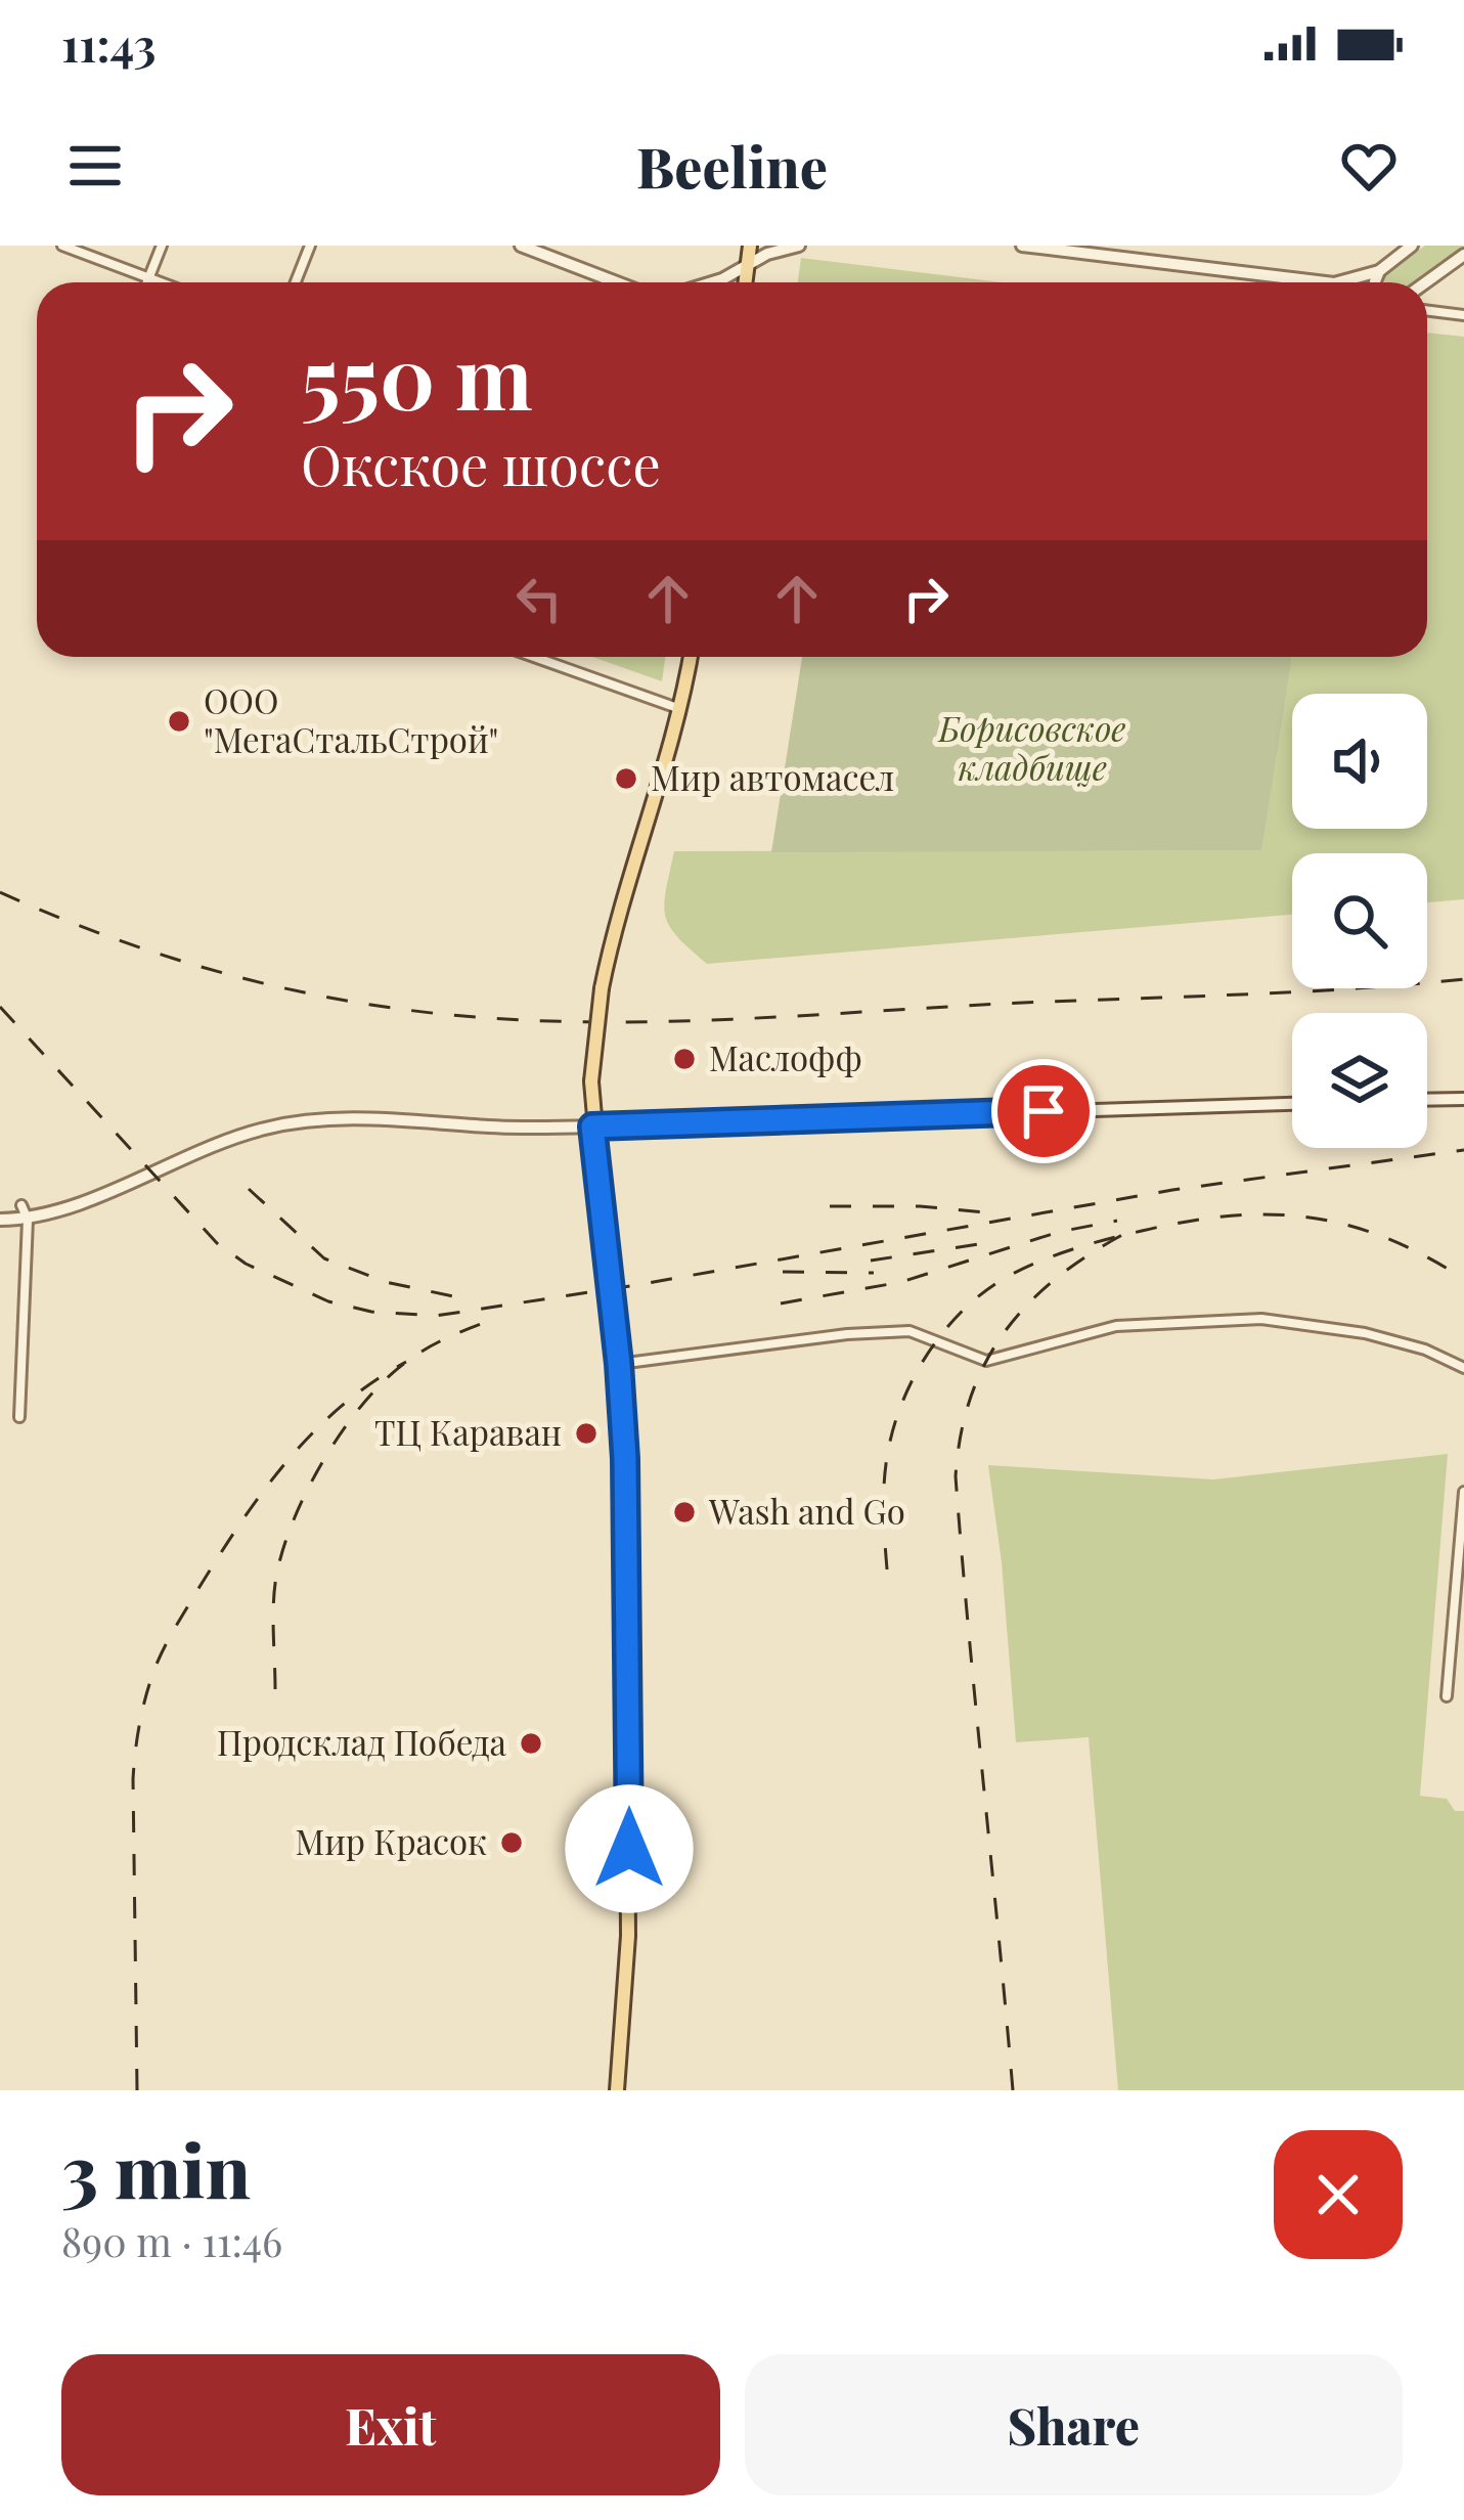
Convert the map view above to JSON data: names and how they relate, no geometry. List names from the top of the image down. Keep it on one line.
{"parks":["Борисовское кладбище"],"places":["ООО \"МегаСтальСтрой\"","Мир автомасел","Маслофф","ТЦ Караван","Wash and Go","Продсклад Победа","Мир Красок"],"page":{"status":"11:43","header":"Beeline","turn":["550 m","Окское шоссе"],"heading":["3 min","890 m · 11:46"],"buttons":["Exit","Share"]}}
